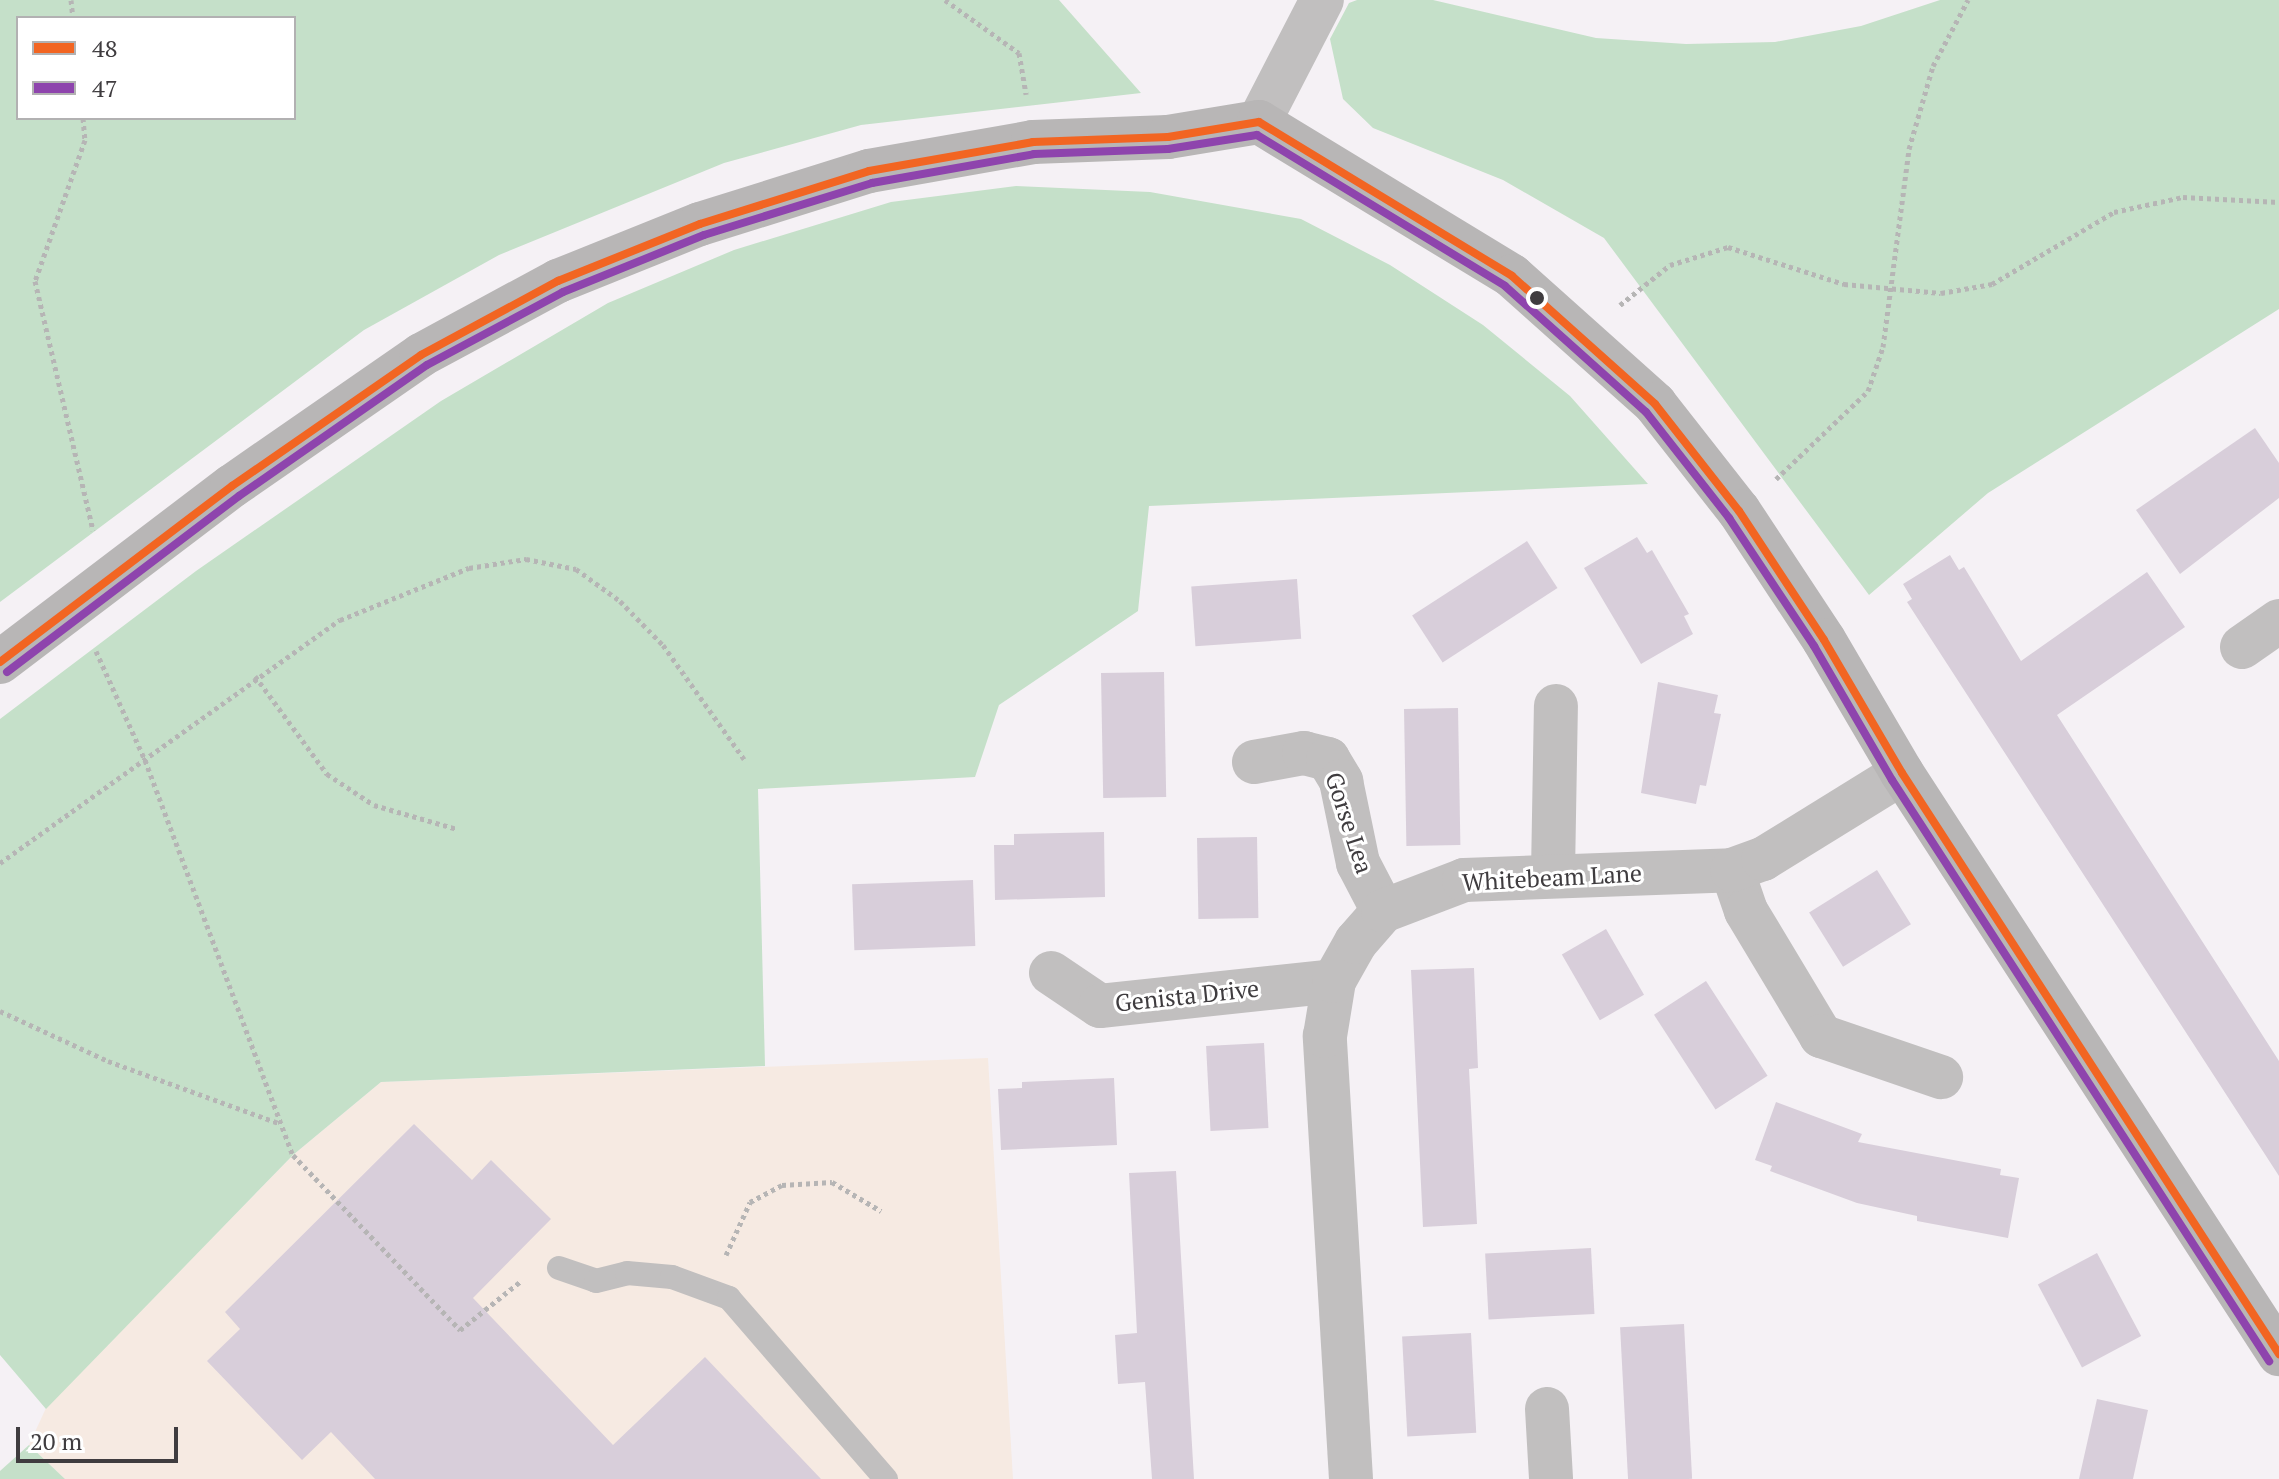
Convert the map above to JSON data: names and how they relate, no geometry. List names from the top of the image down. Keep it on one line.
{"streets":{"street":["Gorse Lea","Whitebeam Lane","Genista Drive"]},"crossings":[["Gorse Lea","Whitebeam Lane"]],"lines":["transit line 48","transit line 47"],"legend":["48","47"],"scale_bar":"20 m"}
